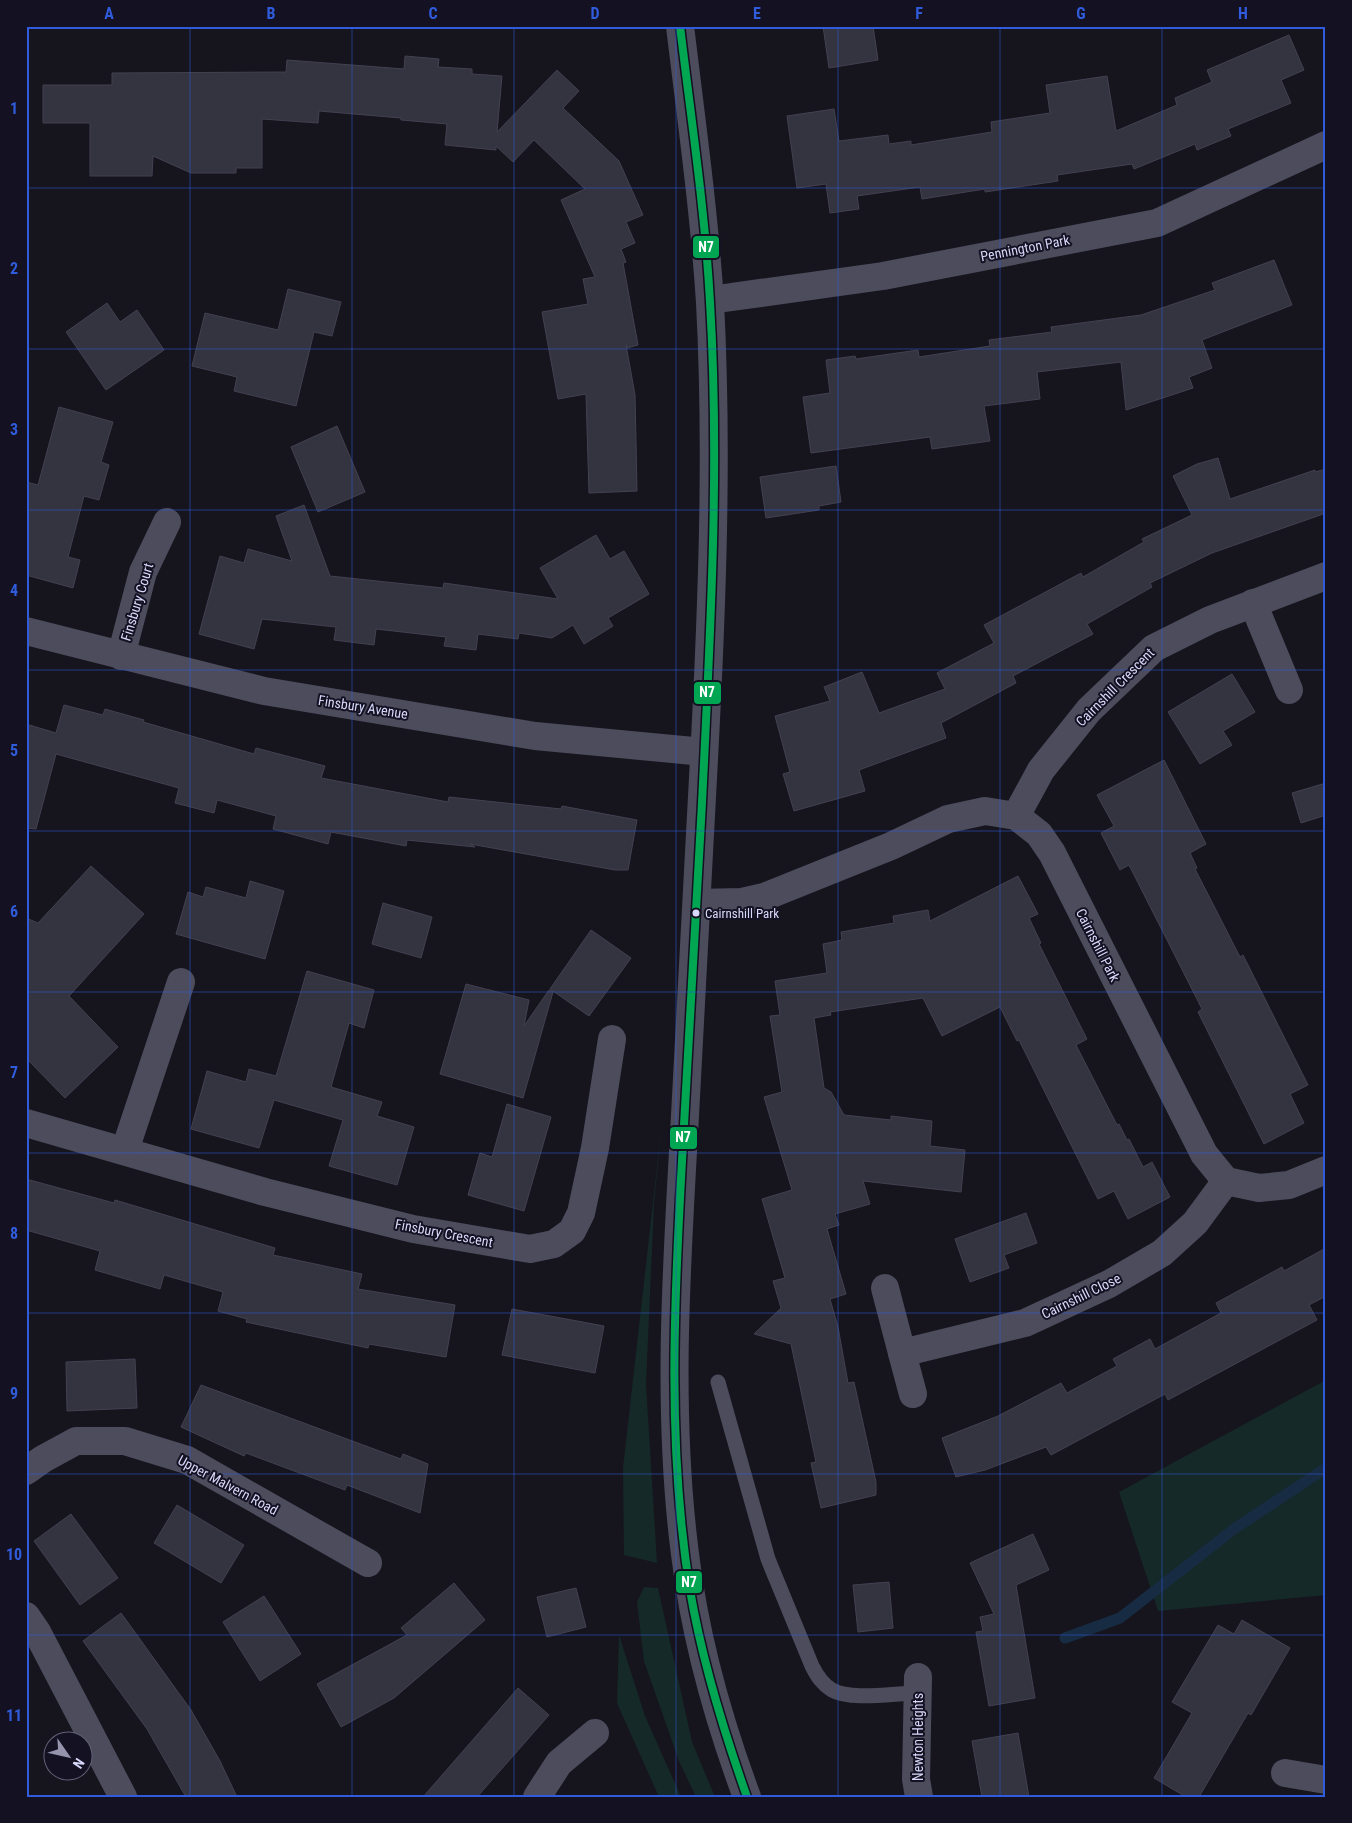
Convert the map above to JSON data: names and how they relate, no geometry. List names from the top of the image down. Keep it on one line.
{"streets":{"street":["Pennington Park","Finsbury Court","Cairnshill Crescent","Finsbury Avenue","Cairnshill Park","Finsbury Crescent","Cairnshill Close","Upper Malvern Road","Newton Heights"]},"crossings":[["Finsbury Court","Finsbury Avenue"],["Cairnshill Crescent","Cairnshill Park"],["Cairnshill Park","Cairnshill Close"]],"places":["Cairnshill Park"],"lines":["transit line N7"],"north":"bottom right","grid":{"columns":["A","B","C","D","E","F","G","H"],"rows":["1","2","3","4","5","6","7","8","9","10","11"]}}
